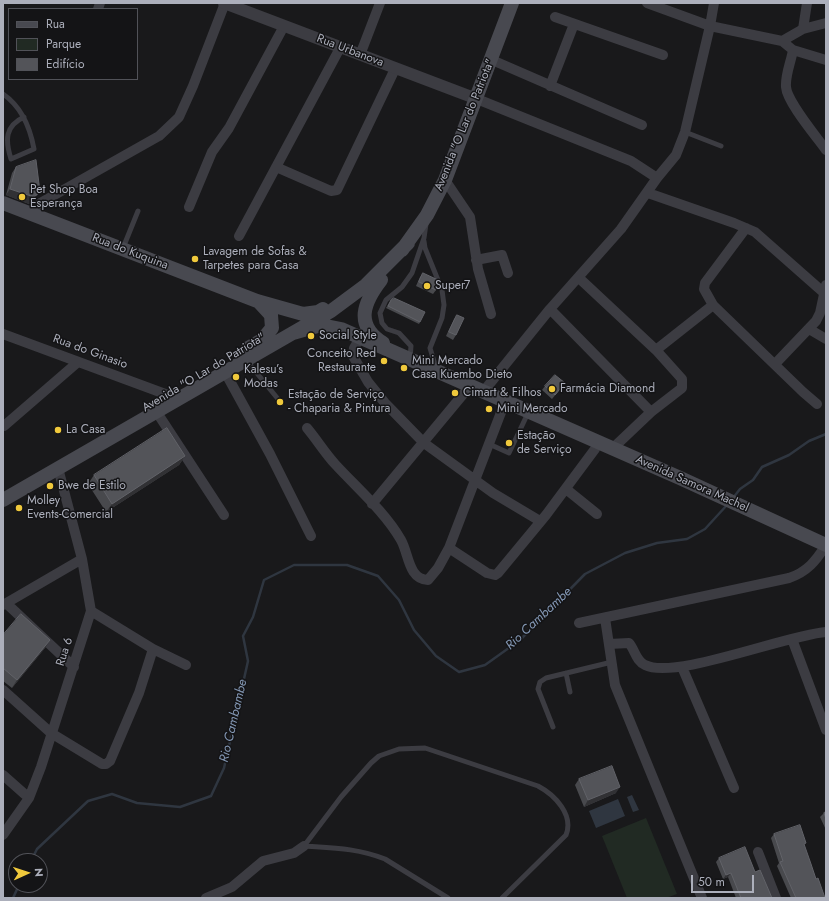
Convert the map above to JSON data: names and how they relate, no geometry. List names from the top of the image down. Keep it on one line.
{"streets":{"main road":["Avenida \"O Lar do Patriota\"","Rua do Kuquina","Avenida Samora Machel"],"street":["Rua Urbanova","Rua do Ginasio","Rua 6"]},"crossings":[["Rua Urbanova","Avenida \"O Lar do Patriota\""],["Avenida \"O Lar do Patriota\"","Rua do Kuquina"],["Avenida \"O Lar do Patriota\"","Rua do Ginasio"],["Avenida \"O Lar do Patriota\"","Avenida Samora Machel"],["Avenida \"O Lar do Patriota\"","Rua 6"]],"water":["Rio Cambambe"],"places":["Pet Shop Boa Esperança","Lavagem de Sofas & Tarpetes para Casa","Super7","Social Style","Conceito Red Restaurante","Mini Mercado Casa Kuembo Dieto","Kalesu’s Modas","Farmácia Diamond","Cimart & Filhos","Estação de Serviço - Chaparia & Pintura","Mini Mercado","La Casa","Estação de Serviço","Bwe de Estilo","Molley Events-Comercial"],"legend":["Rua","Parque","Edifício"],"scale_bar":"50 m","north":"right"}
